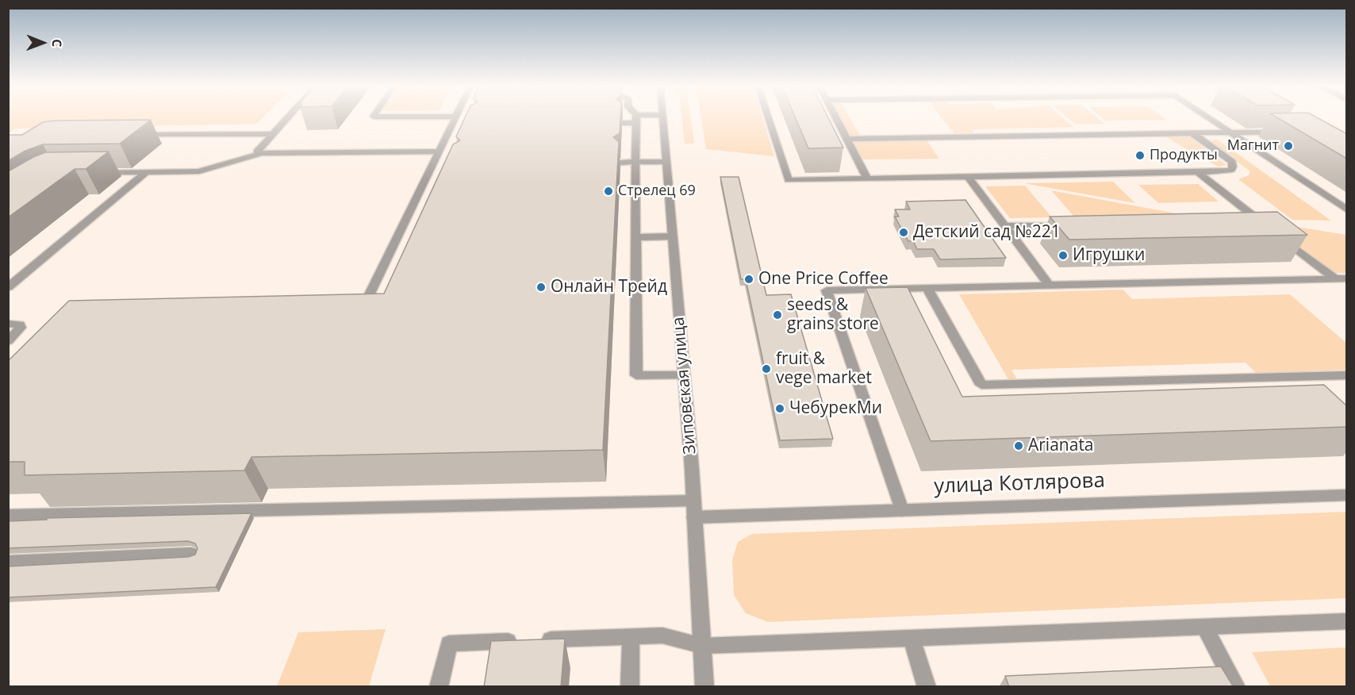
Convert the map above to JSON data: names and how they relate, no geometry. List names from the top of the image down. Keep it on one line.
{"streets":{"street":["Зиповская улица","улица Котлярова"]},"crossings":[["Зиповская улица","улица Котлярова"]],"places":["Магнит","Продукты","Стрелец 69","Детский сад №221","Игрушки","One Price Coffee","Онлайн Трейд","seeds & grains store","fruit & vege market","ЧебурекМи","Arianata"],"north":"right"}
